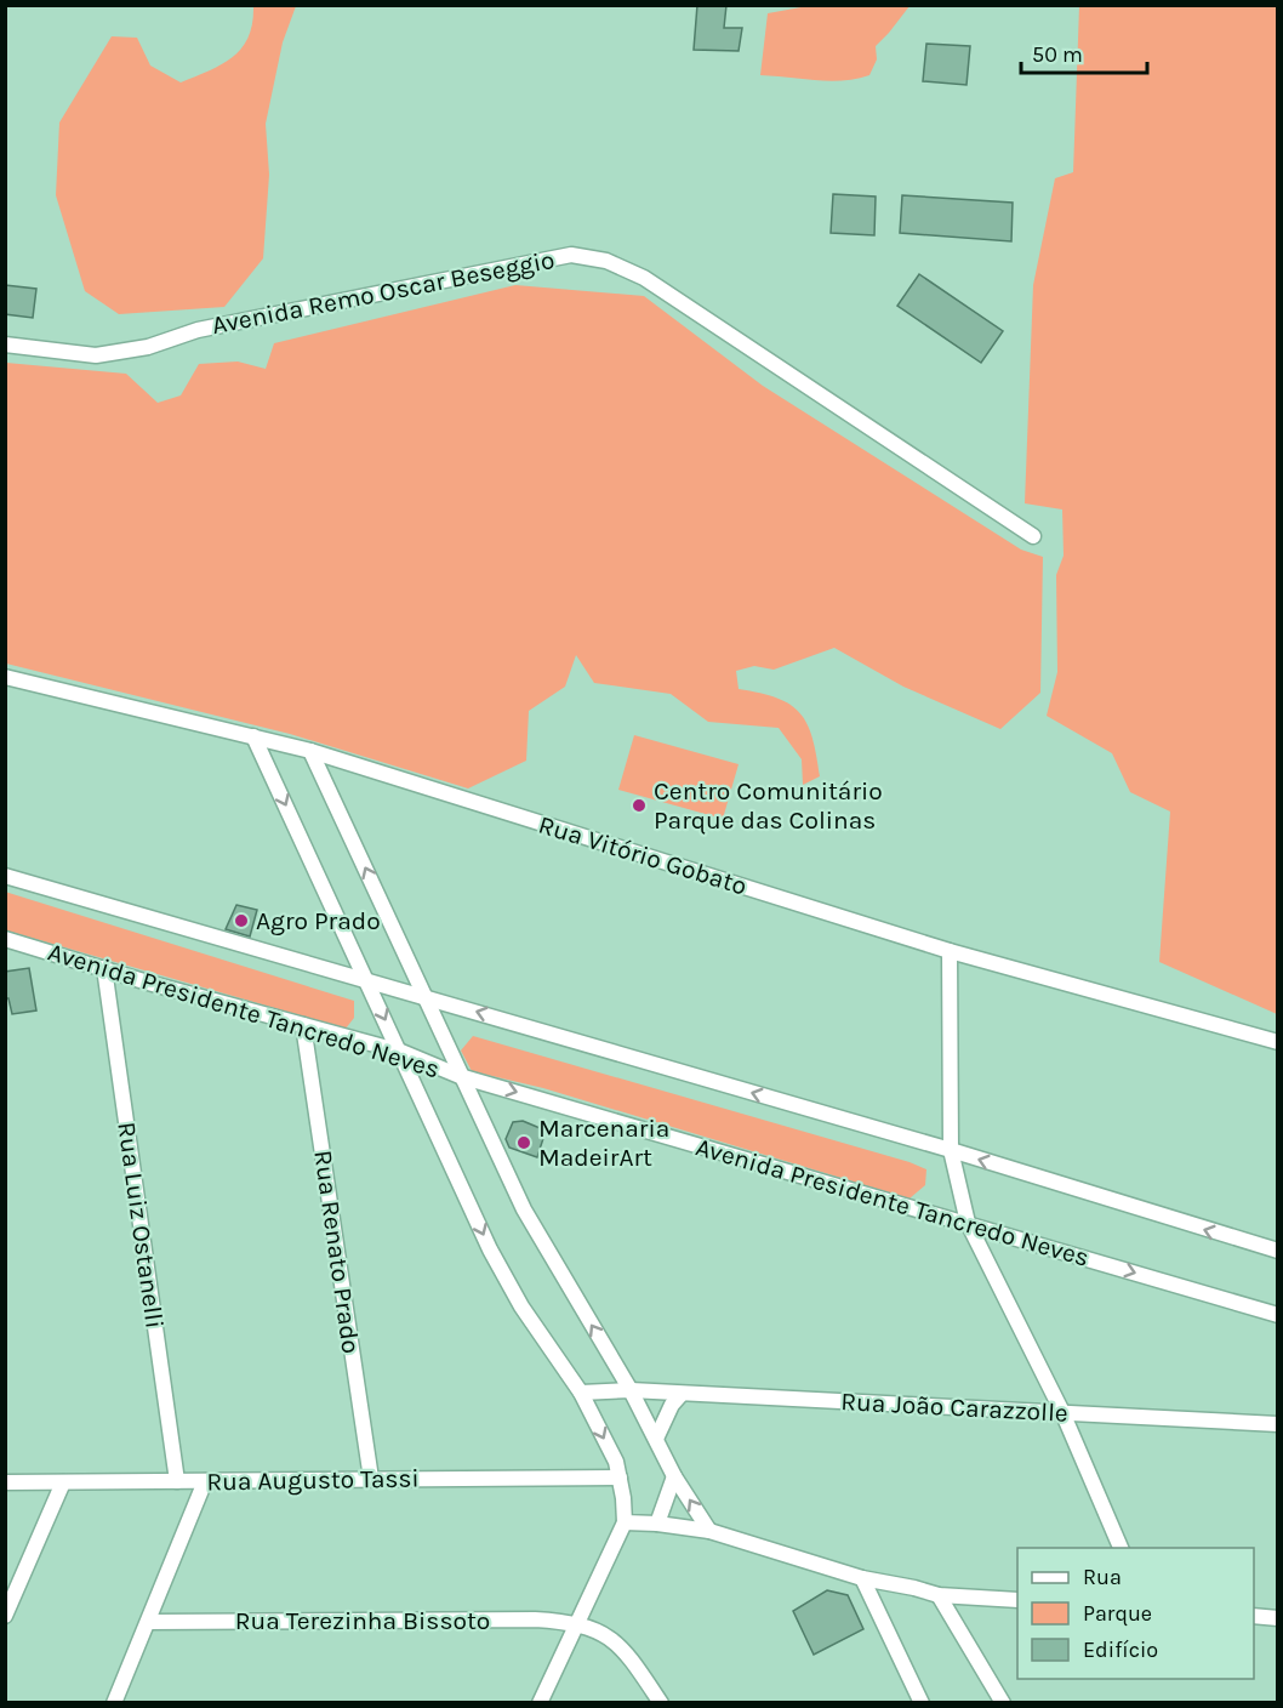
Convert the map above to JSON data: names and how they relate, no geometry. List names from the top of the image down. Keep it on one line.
{"streets":{"street":["Avenida Remo Oscar Beseggio","Rua Vitório Gobato","Avenida Presidente Tancredo Neves","Rua Luiz Ostanelli","Rua Renato Prado","Rua João Carazzolle","Rua Augusto Tassi","Rua Terezinha Bissoto"]},"crossings":[["Avenida Presidente Tancredo Neves","Rua Luiz Ostanelli"],["Avenida Presidente Tancredo Neves","Rua Renato Prado"],["Rua Luiz Ostanelli","Rua Augusto Tassi"],["Rua Renato Prado","Rua Augusto Tassi"]],"places":["Centro Comunitário Parque das Colinas","Agro Prado","Marcenaria MadeirArt"],"legend":["Rua","Parque","Edifício"],"scale_bar":"50 m"}
